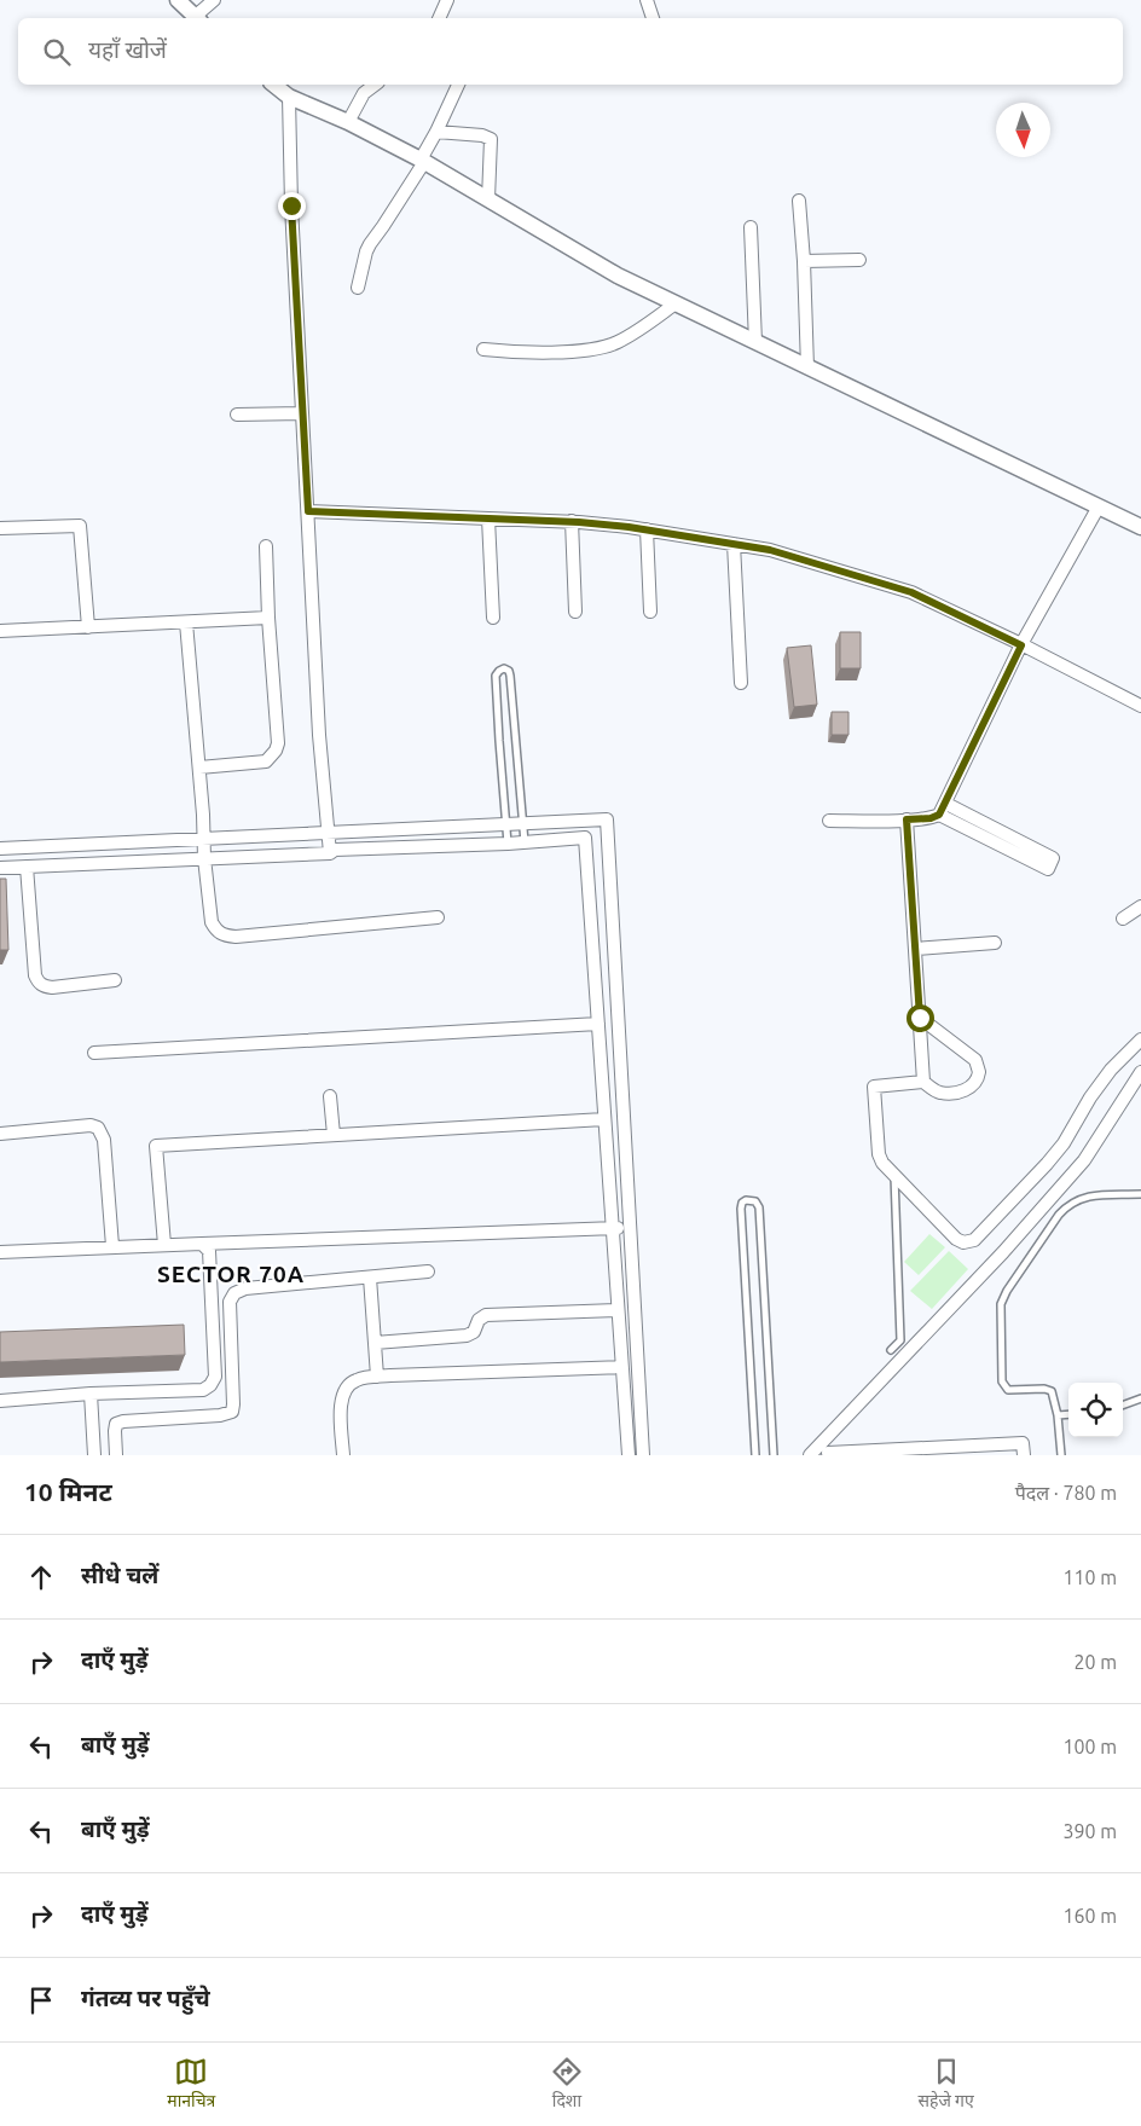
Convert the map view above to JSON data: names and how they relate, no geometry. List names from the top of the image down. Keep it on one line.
{"districts":["SECTOR 70A"],"north":"bottom","page":{"search":"यहाँ खोजें","heading":["10 मिनट","पैदल · 780 m"],"list":[["सीधे चलें","110 m"],["दाएँ मुड़ें","20 m"],["बाएँ मुड़ें","100 m"],["बाएँ मुड़ें","390 m"],["दाएँ मुड़ें","160 m"],"गंतव्य पर पहुँचे"],"nav":["मानचित्र","दिशा","सहेजे गए"]}}
